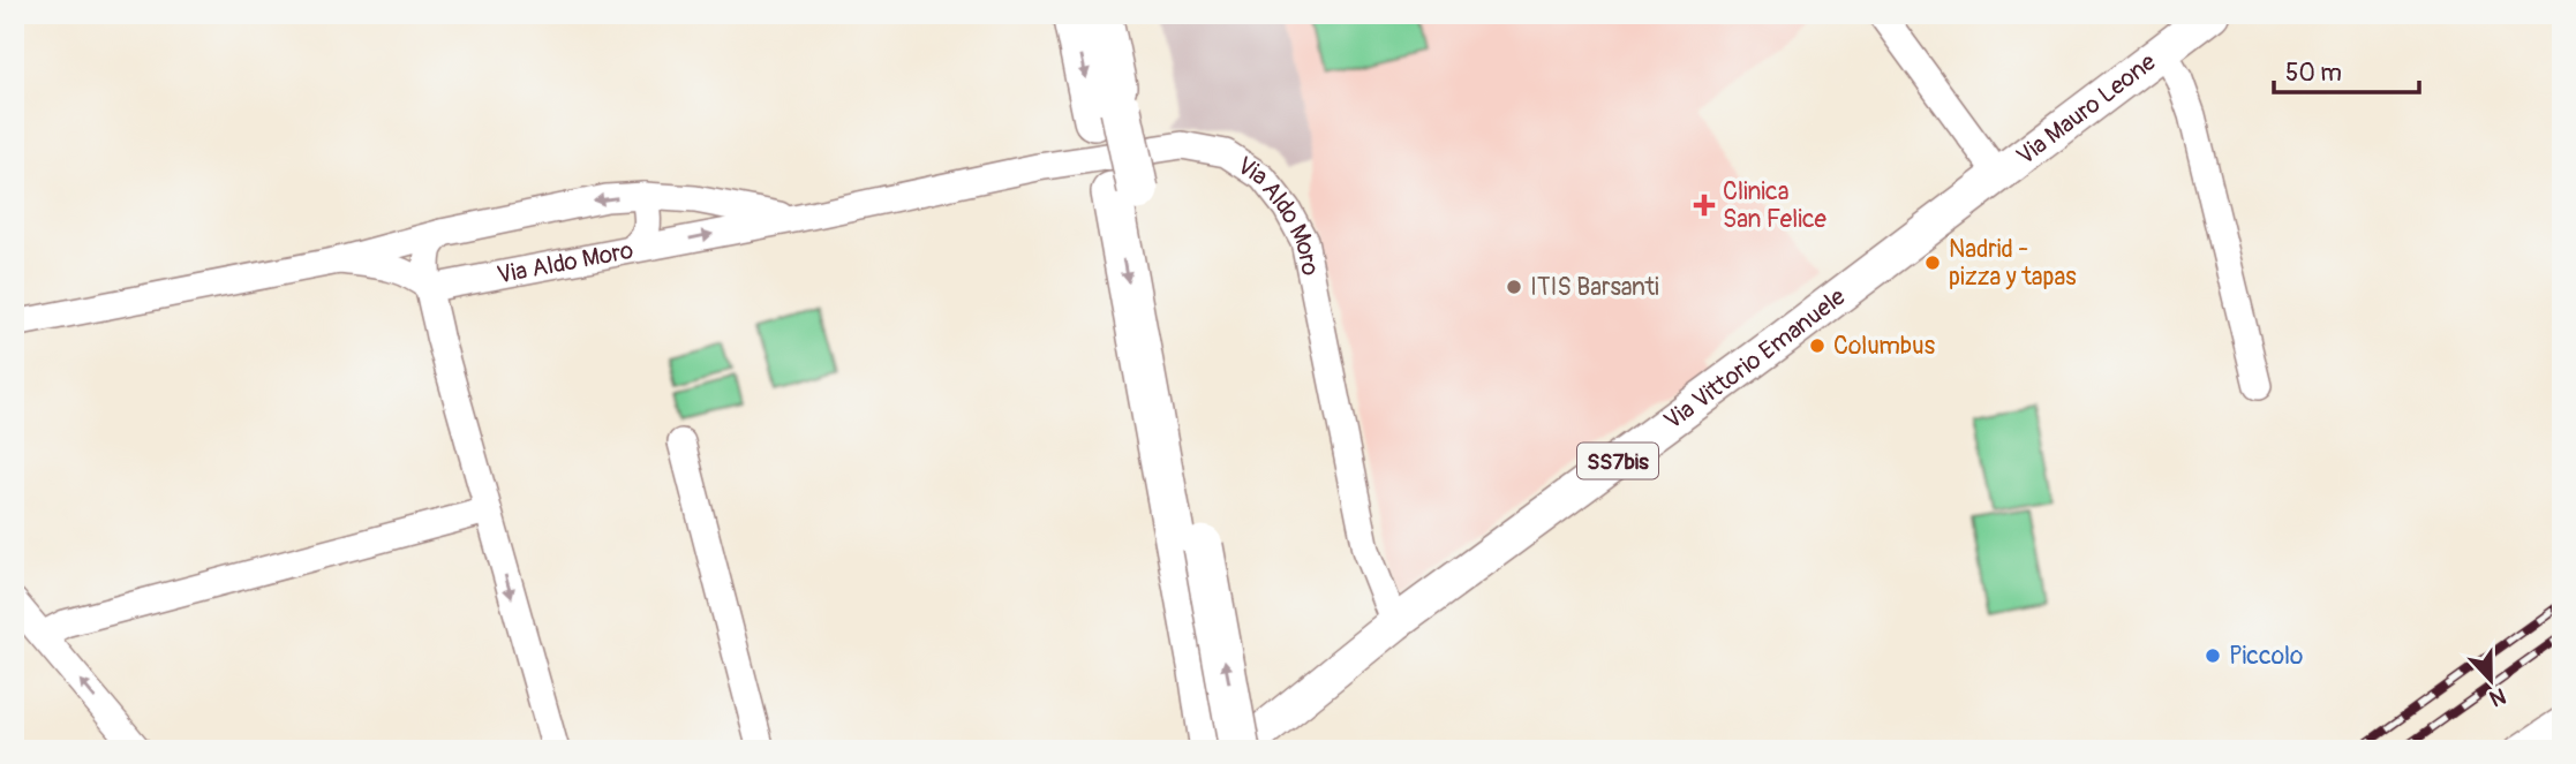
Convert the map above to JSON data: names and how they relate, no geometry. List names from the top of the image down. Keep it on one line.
{"streets":{"main road":["Via Mauro Leone","Via Vittorio Emanuele","SS7bis"],"street":["Via Aldo Moro"]},"crossings":[["Via Mauro Leone","Via Vittorio Emanuele"],["Via Aldo Moro","Via Vittorio Emanuele"]],"places":{"health":["Clinica San Felice"],"other":["Nadrid - pizza y tapas","ITIS Barsanti","Columbus","Piccolo"]},"scale_bar":"50 m","north":"bottom"}
